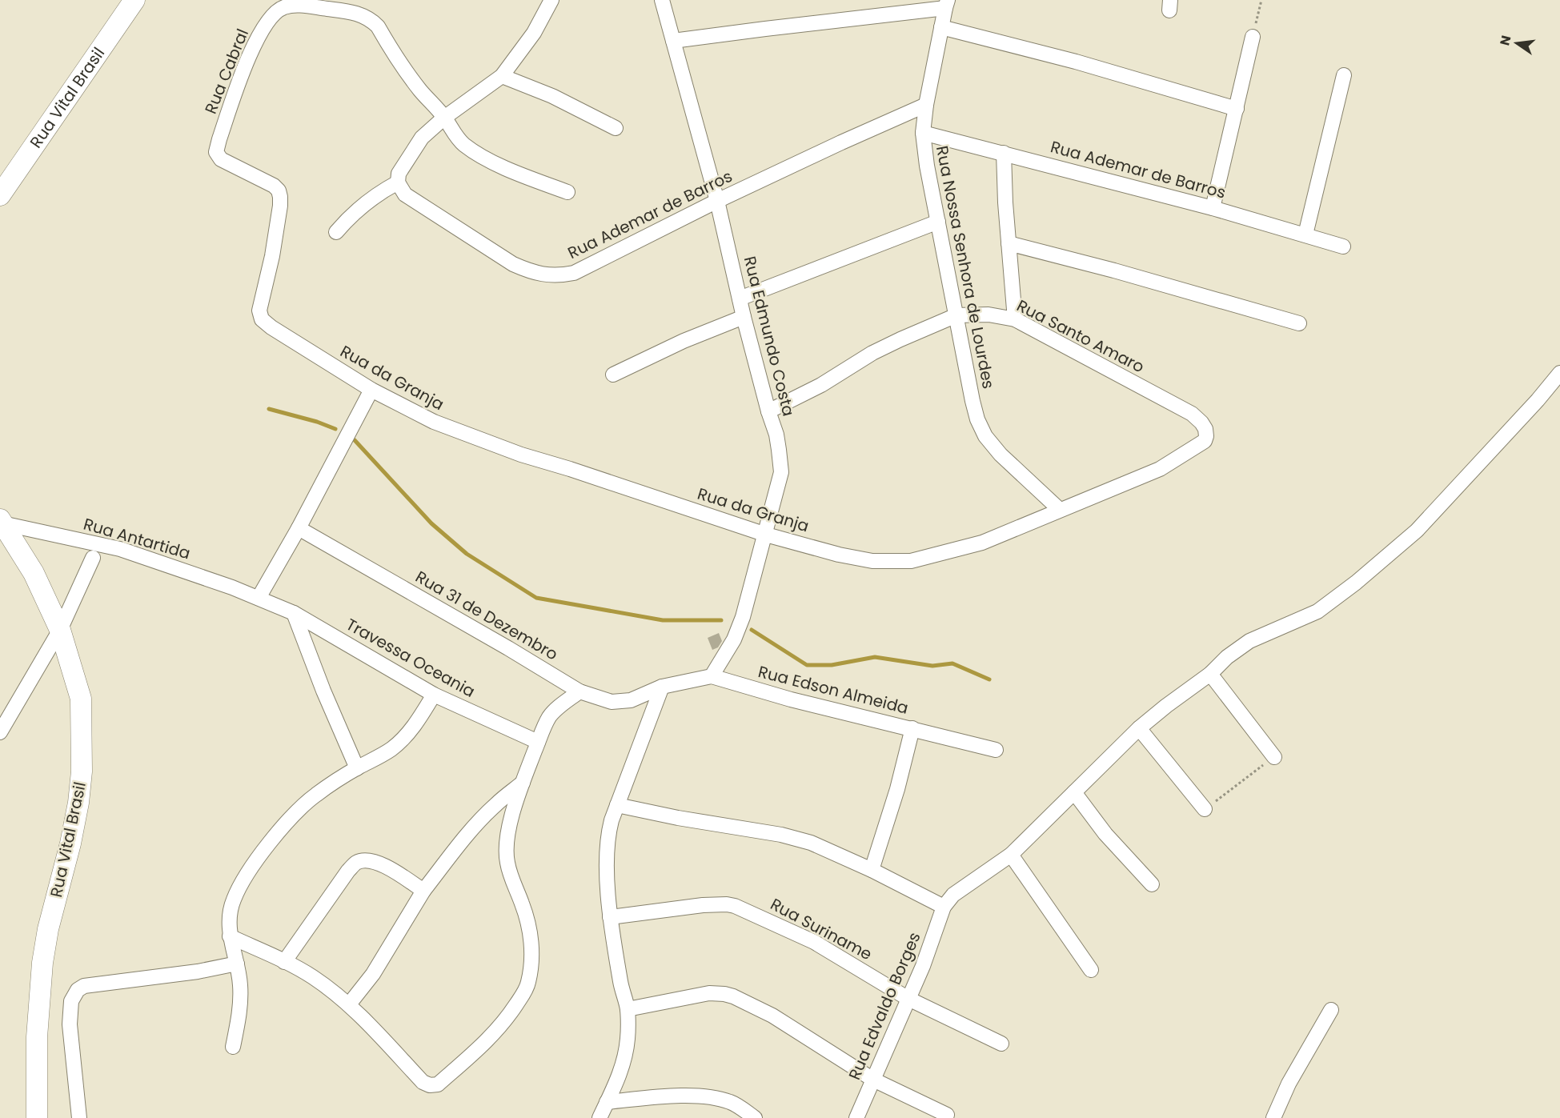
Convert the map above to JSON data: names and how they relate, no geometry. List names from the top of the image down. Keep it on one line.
{"streets":{"street":["Rua Cabral","Rua Vital Brasil","Rua Ademar de Barros","Rua Nossa Senhora de Lourdes","Rua Edmundo Costa","Rua Santo Amaro","Rua da Granja","Rua Antartida","Rua 31 de Dezembro","Travessa Oceania","Rua Edson Almeida","Rua Suriname","Rua Edvaldo Borges"]},"crossings":[["Rua Cabral","Rua da Granja"],["Rua Vital Brasil","Rua Antartida"],["Rua Ademar de Barros","Rua Nossa Senhora de Lourdes"],["Rua Ademar de Barros","Rua Edmundo Costa"],["Rua Nossa Senhora de Lourdes","Rua Santo Amaro"],["Rua Nossa Senhora de Lourdes","Rua da Granja"],["Rua Edmundo Costa","Rua Santo Amaro"],["Rua Edmundo Costa","Rua da Granja"],["Rua Edmundo Costa","Rua Edson Almeida"],["Rua Santo Amaro","Rua da Granja"],["Rua Antartida","Travessa Oceania"],["Rua 31 de Dezembro","Rua Edson Almeida"],["Rua Suriname","Rua Edvaldo Borges"]],"north":"left"}
